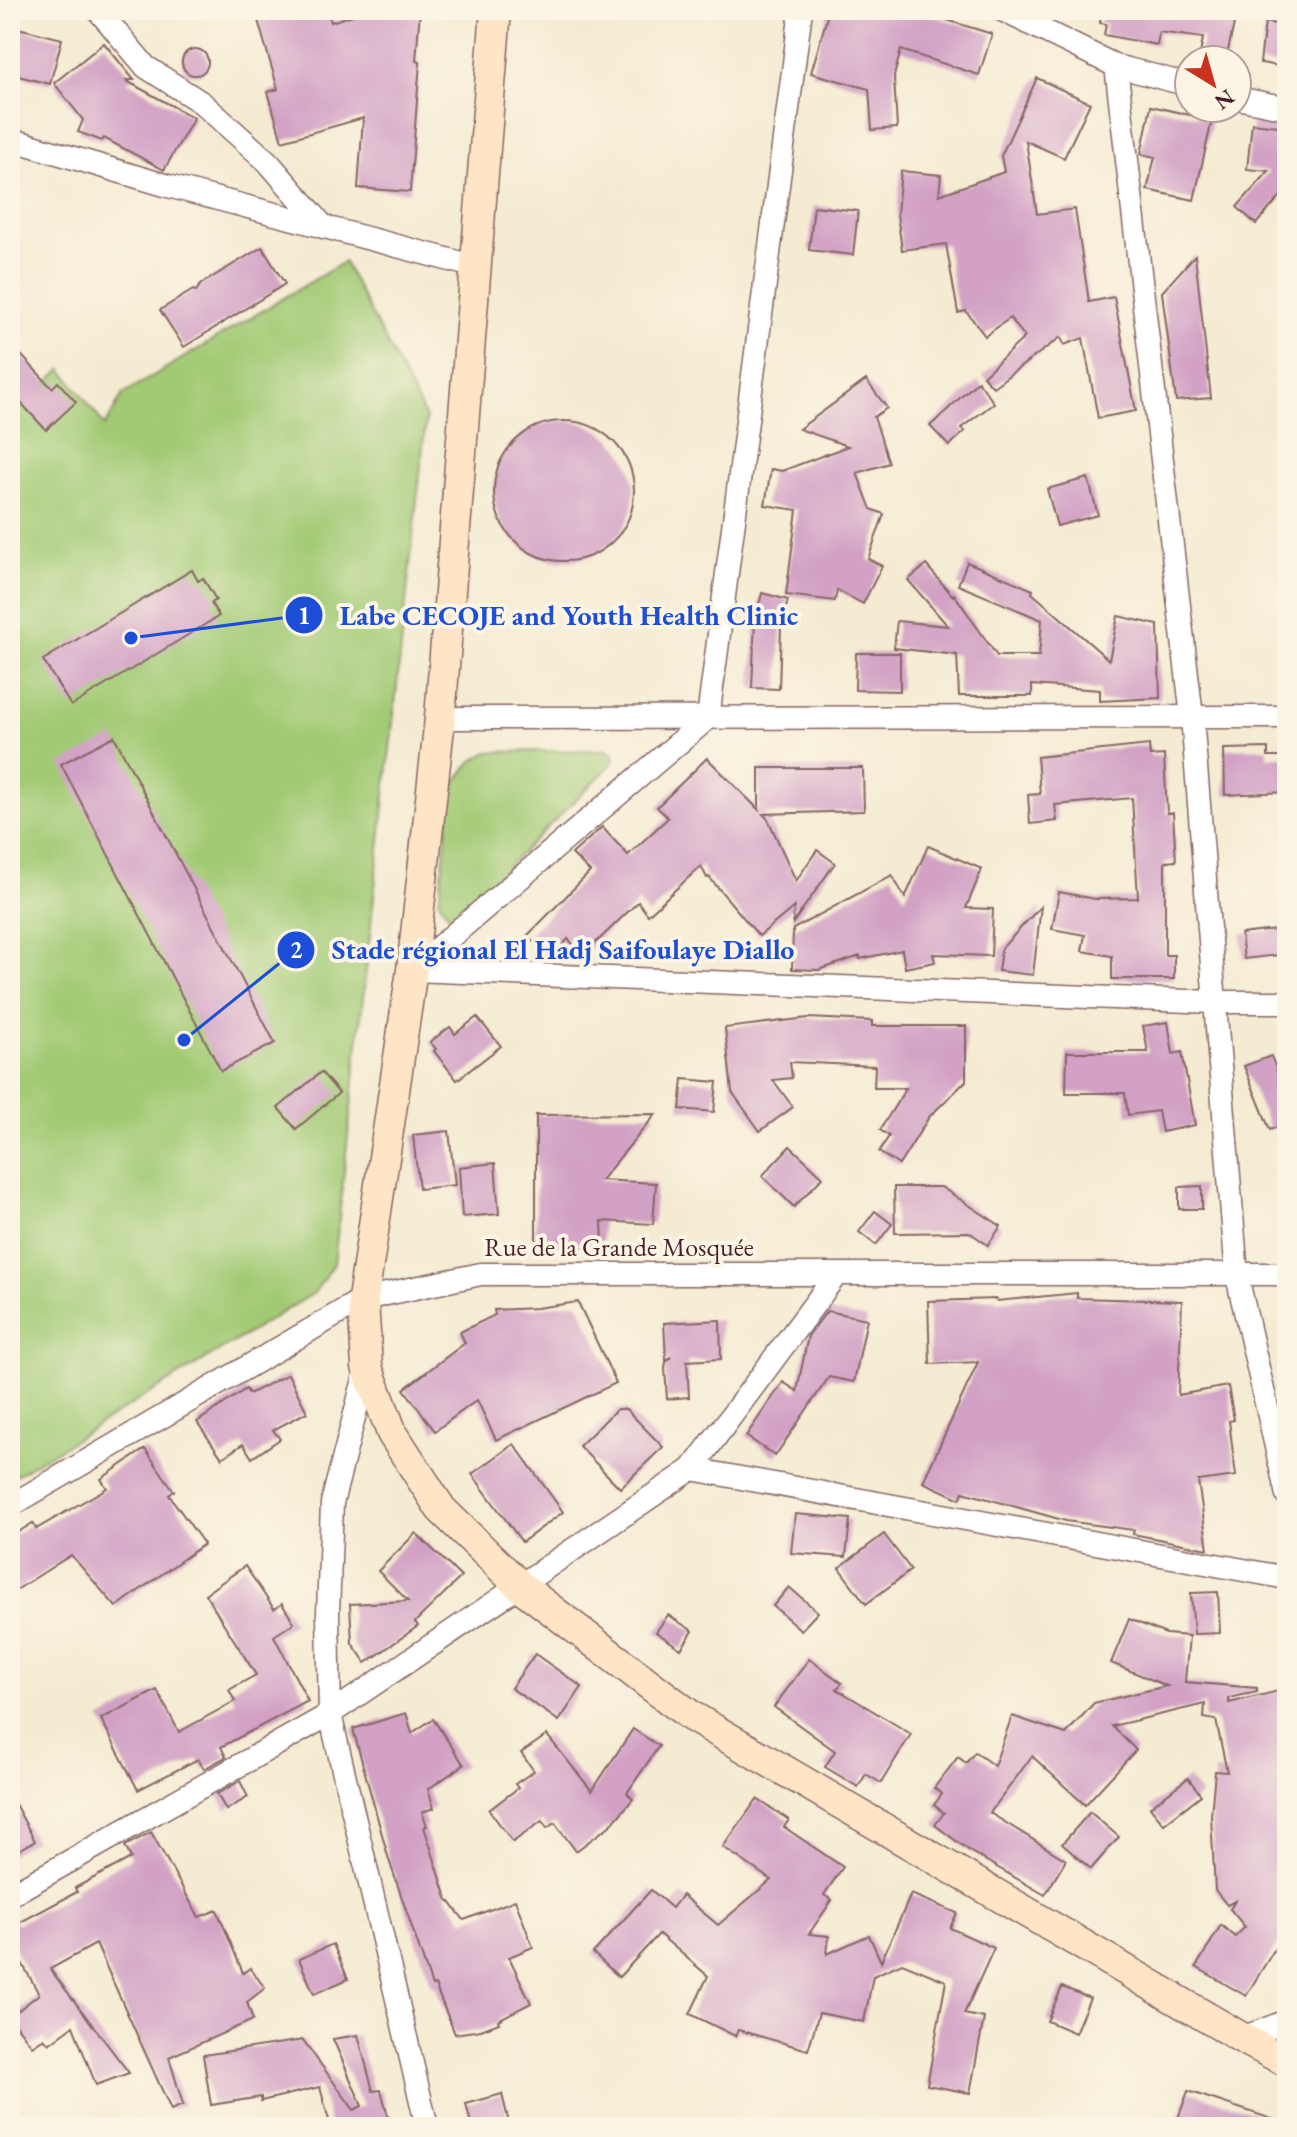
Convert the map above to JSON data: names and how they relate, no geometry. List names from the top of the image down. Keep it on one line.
{"streets":{"street":["Rue de la Grande Mosquée"]},"places":["Labe CECOJE and Youth Health Clinic","Stade régional El Hadj Saifoulaye Diallo"],"north":"bottom right"}
